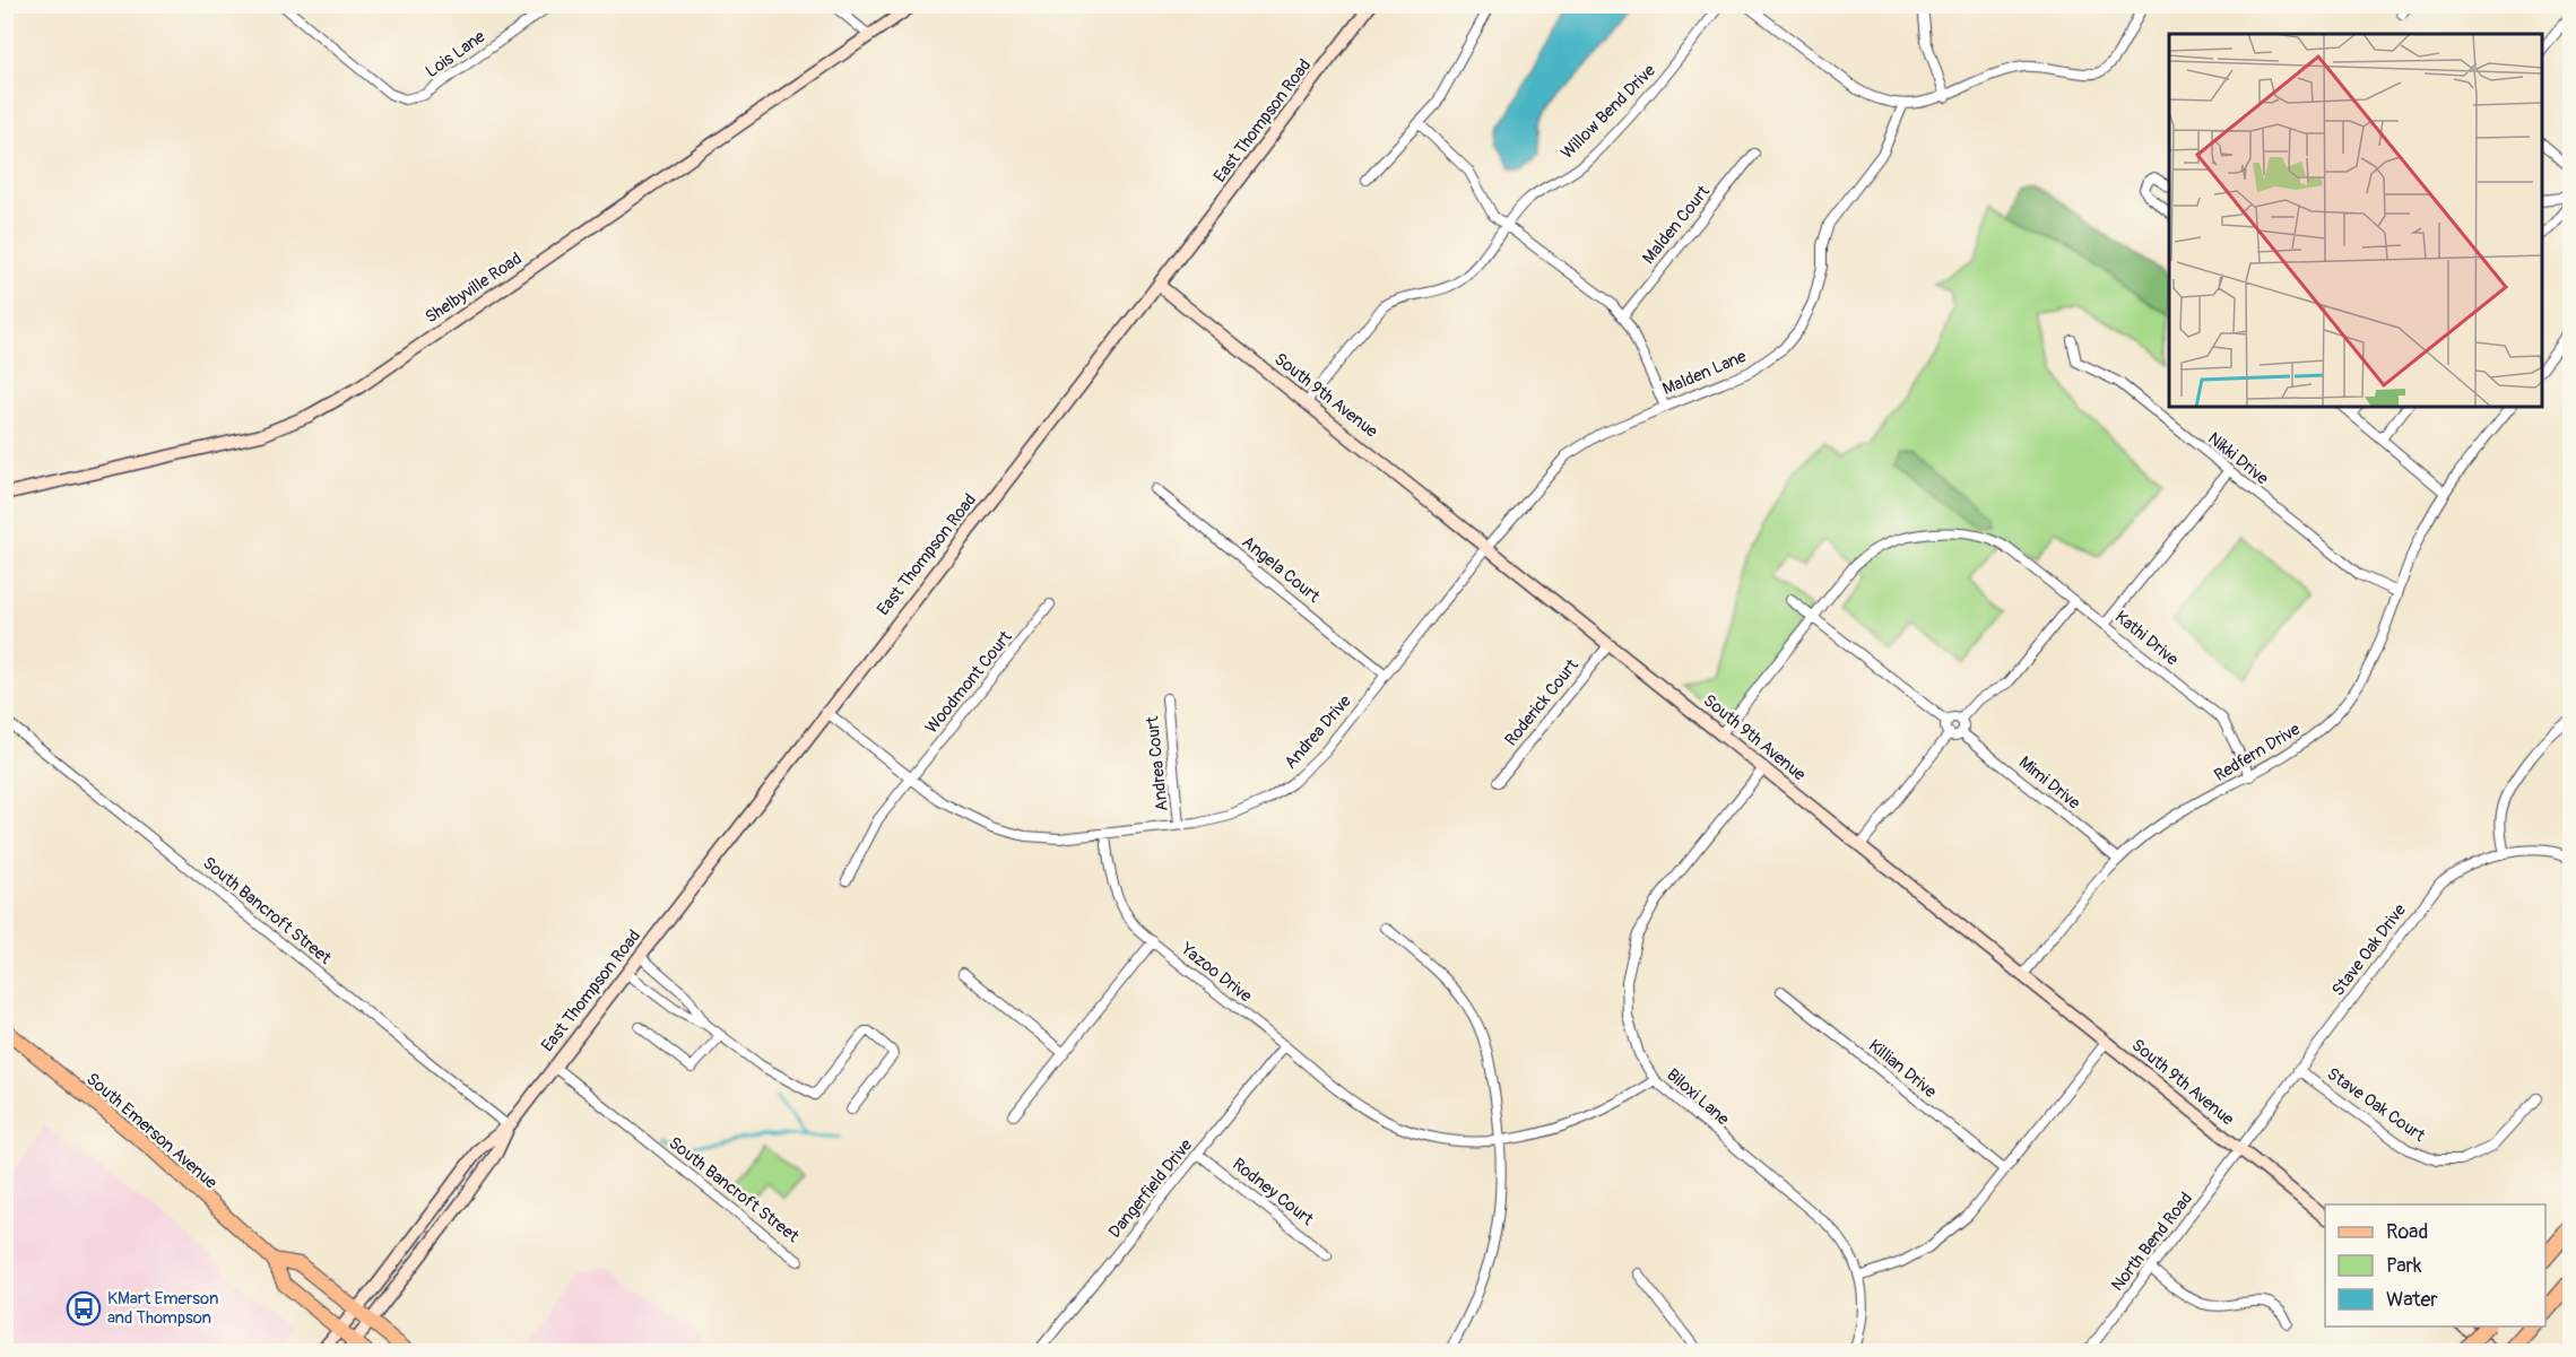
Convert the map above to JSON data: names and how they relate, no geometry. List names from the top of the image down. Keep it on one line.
{"streets":{"main road":["East Thompson Road","Shelbyville Road","South 9th Avenue","South Emerson Avenue"],"street":["Lois Lane","Willow Bend Drive","Malden Court","Malden Lane","Nikki Drive","Angela Court","Kathi Drive","Woodmont Court","Roderick Court","Andrea Drive","Redfern Drive","Andrea Court","Mimi Drive","South Bancroft Street","Stave Oak Drive","Yazoo Drive","Killian Drive","Biloxi Lane","Stave Oak Court","Dangerfield Drive","Rodney Court","North Bend Road"]},"crossings":[["Willow Bend Drive","South 9th Avenue"],["East Thompson Road","South 9th Avenue"],["East Thompson Road","South Bancroft Street"],["East Thompson Road","South Emerson Avenue"],["Malden Lane","South 9th Avenue"],["Malden Lane","Andrea Drive"],["South 9th Avenue","Roderick Court"],["South 9th Avenue","Andrea Drive"],["South 9th Avenue","Redfern Drive"],["South 9th Avenue","Stave Oak Drive"],["South 9th Avenue","Biloxi Lane"],["South 9th Avenue","North Bend Road"],["Nikki Drive","Redfern Drive"],["Angela Court","Andrea Drive"],["Kathi Drive","Redfern Drive"],["Andrea Drive","Andrea Court"],["Andrea Drive","Yazoo Drive"],["Redfern Drive","Mimi Drive"],["Stave Oak Drive","Stave Oak Court"],["Stave Oak Drive","North Bend Road"],["Yazoo Drive","Biloxi Lane"],["Yazoo Drive","Dangerfield Drive"],["Dangerfield Drive","Rodney Court"]],"places":{"bus stop":["KMart Emerson and Thompson"]},"legend":["Road","Park","Water"]}
